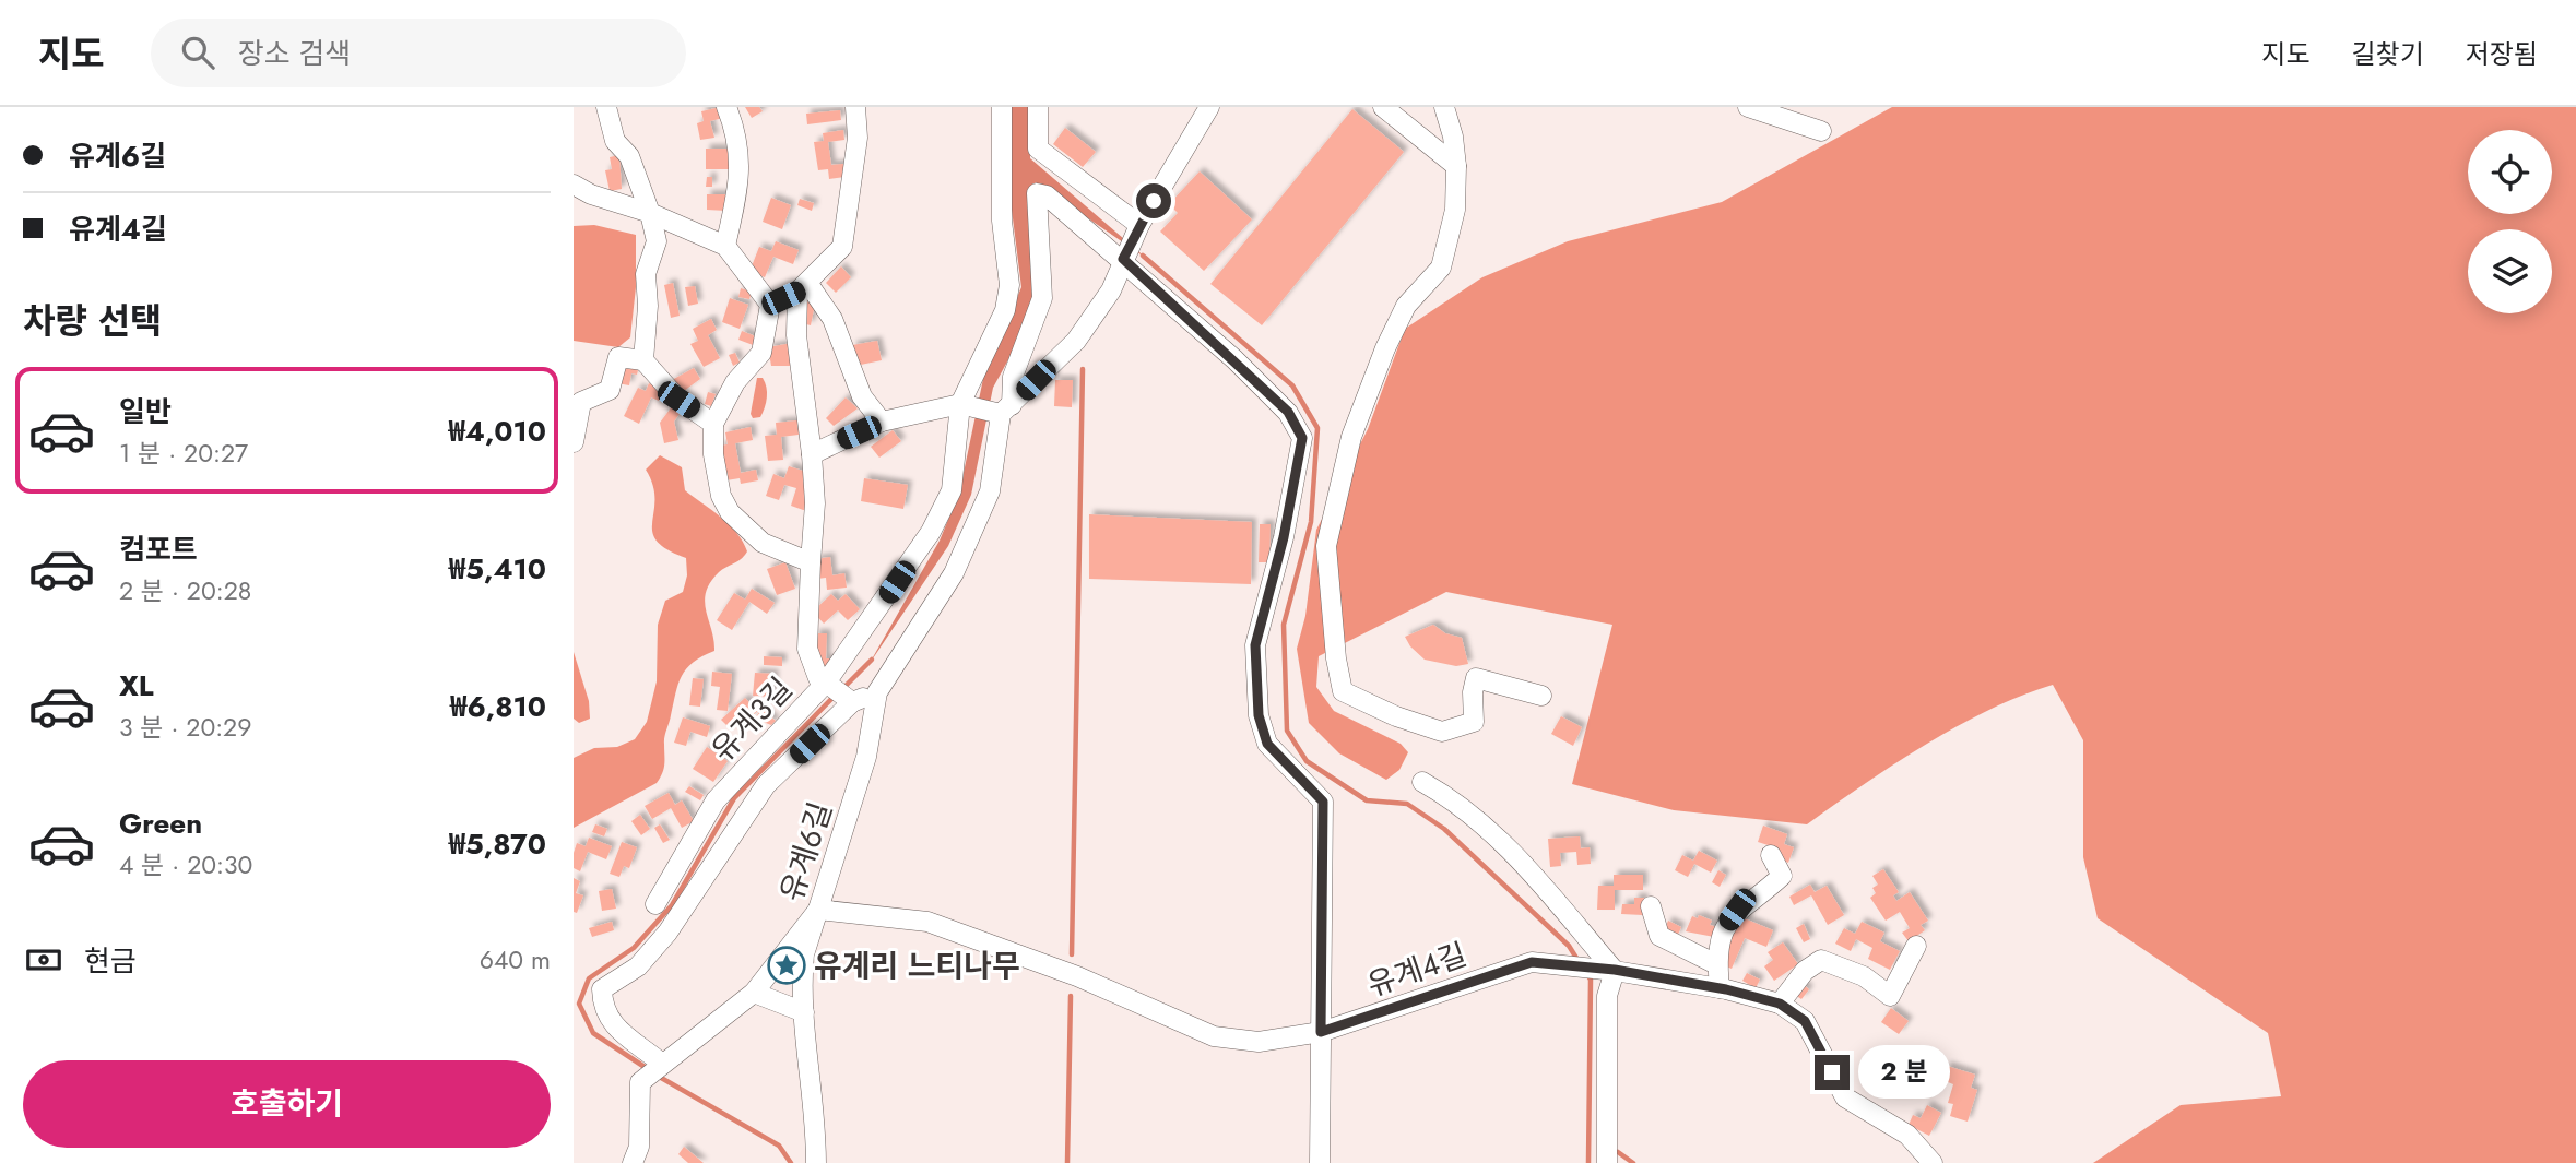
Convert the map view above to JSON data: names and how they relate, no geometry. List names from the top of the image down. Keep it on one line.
{"streets":{"street":["유계3길","유계6길","유계4길"]},"crossings":[["유계6길","유계4길"]],"places":{"place":["유계리 느티나무"]},"page":{"header":"지도","search":"장소 검색","nav":["지도","길찾기","저장됨"],"banner":["유계6길","유계4길"],"heading":"차량 선택","list":[{"name":"일반","note":"1 분 · 20:27","value":"₩4,010"},{"name":"컴포트","note":"2 분 · 20:28","value":"₩5,410"},{"name":"XL","note":"3 분 · 20:29","value":"₩6,810"},{"name":"Green","note":"4 분 · 20:30","value":"₩5,870"}],"pay":["현금","640 m"],"buttons":"호출하기","bubble":"2 분"}}
